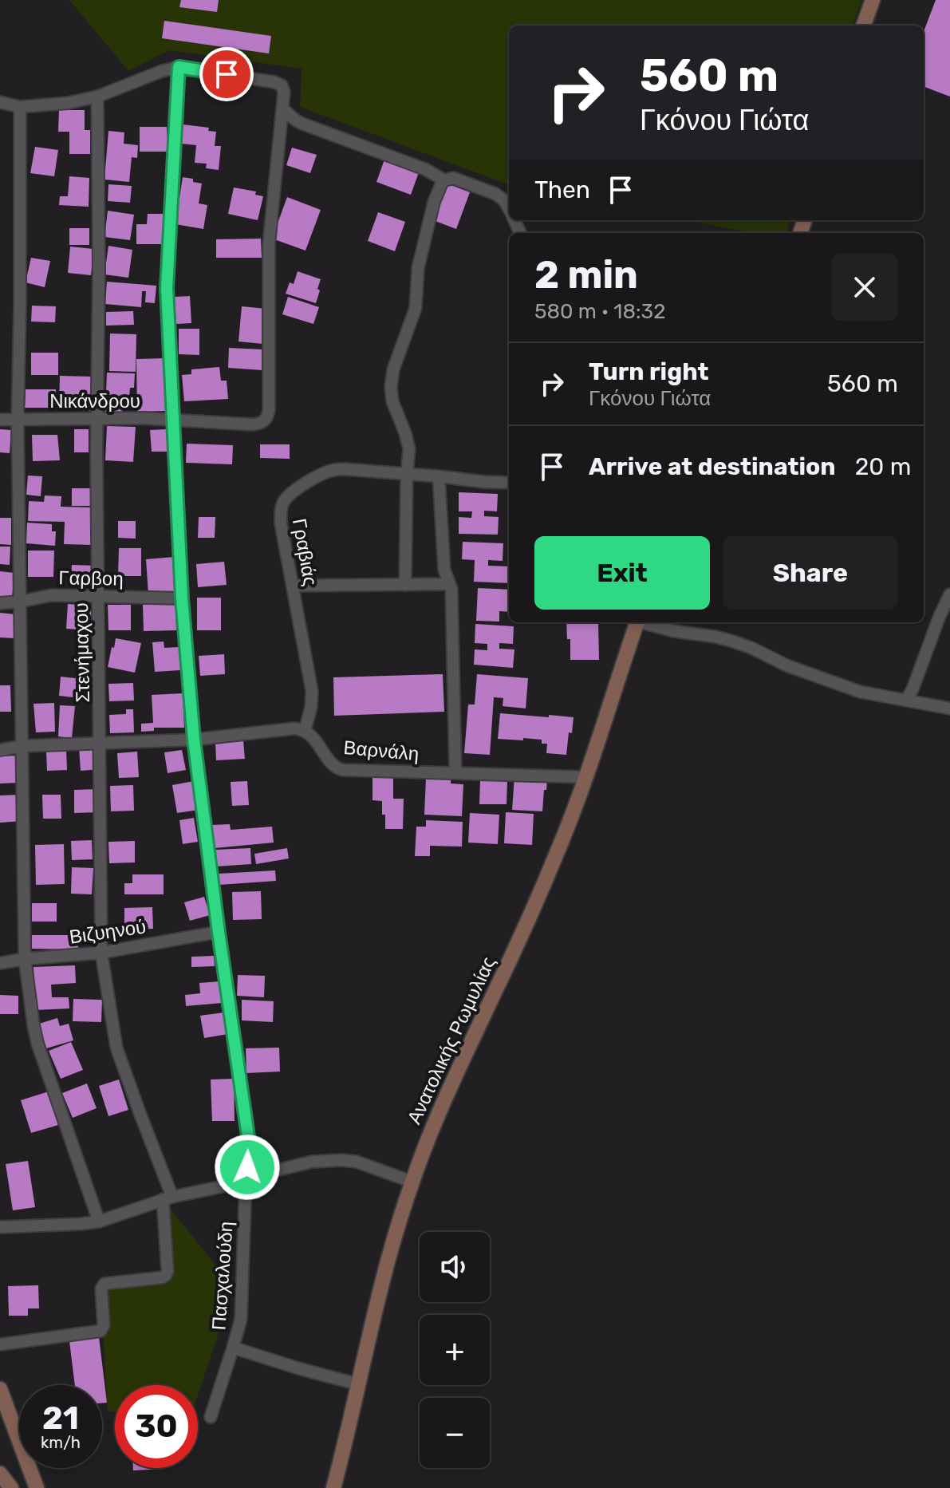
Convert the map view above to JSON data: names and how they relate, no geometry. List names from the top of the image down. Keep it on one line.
{"streets":{"street":["Νικάνδρου","Γραβιάς","Γαρβοη","Στενήμαχου","Βαρνάλη","Βιζυηνού","Ανατολικής Ρωμυλίας","Πασχαλούδη"]},"crossings":[["Νικάνδρου","Στενήμαχου"],["Νικάνδρου","Πασχαλούδη"],["Γραβιάς","Βαρνάλη"],["Γαρβοη","Στενήμαχου"],["Γαρβοη","Πασχαλούδη"],["Στενήμαχου","Βιζυηνού"],["Βαρνάλη","Ανατολικής Ρωμυλίας"],["Βιζυηνού","Πασχαλούδη"]],"page":{"turn":["560 m","Γκόνου Γιώτα"],"then":"Then","heading":["2 min","580 m · 18:32"],"list":[{"name":"Turn right","note":"Γκόνου Γιώτα","value":"560 m"},{"name":"Arrive at destination","value":"20 m"}],"buttons":["Exit","Share"],"map_buttons":["+","−"],"speed":"21 km/h","limit":"30"}}
